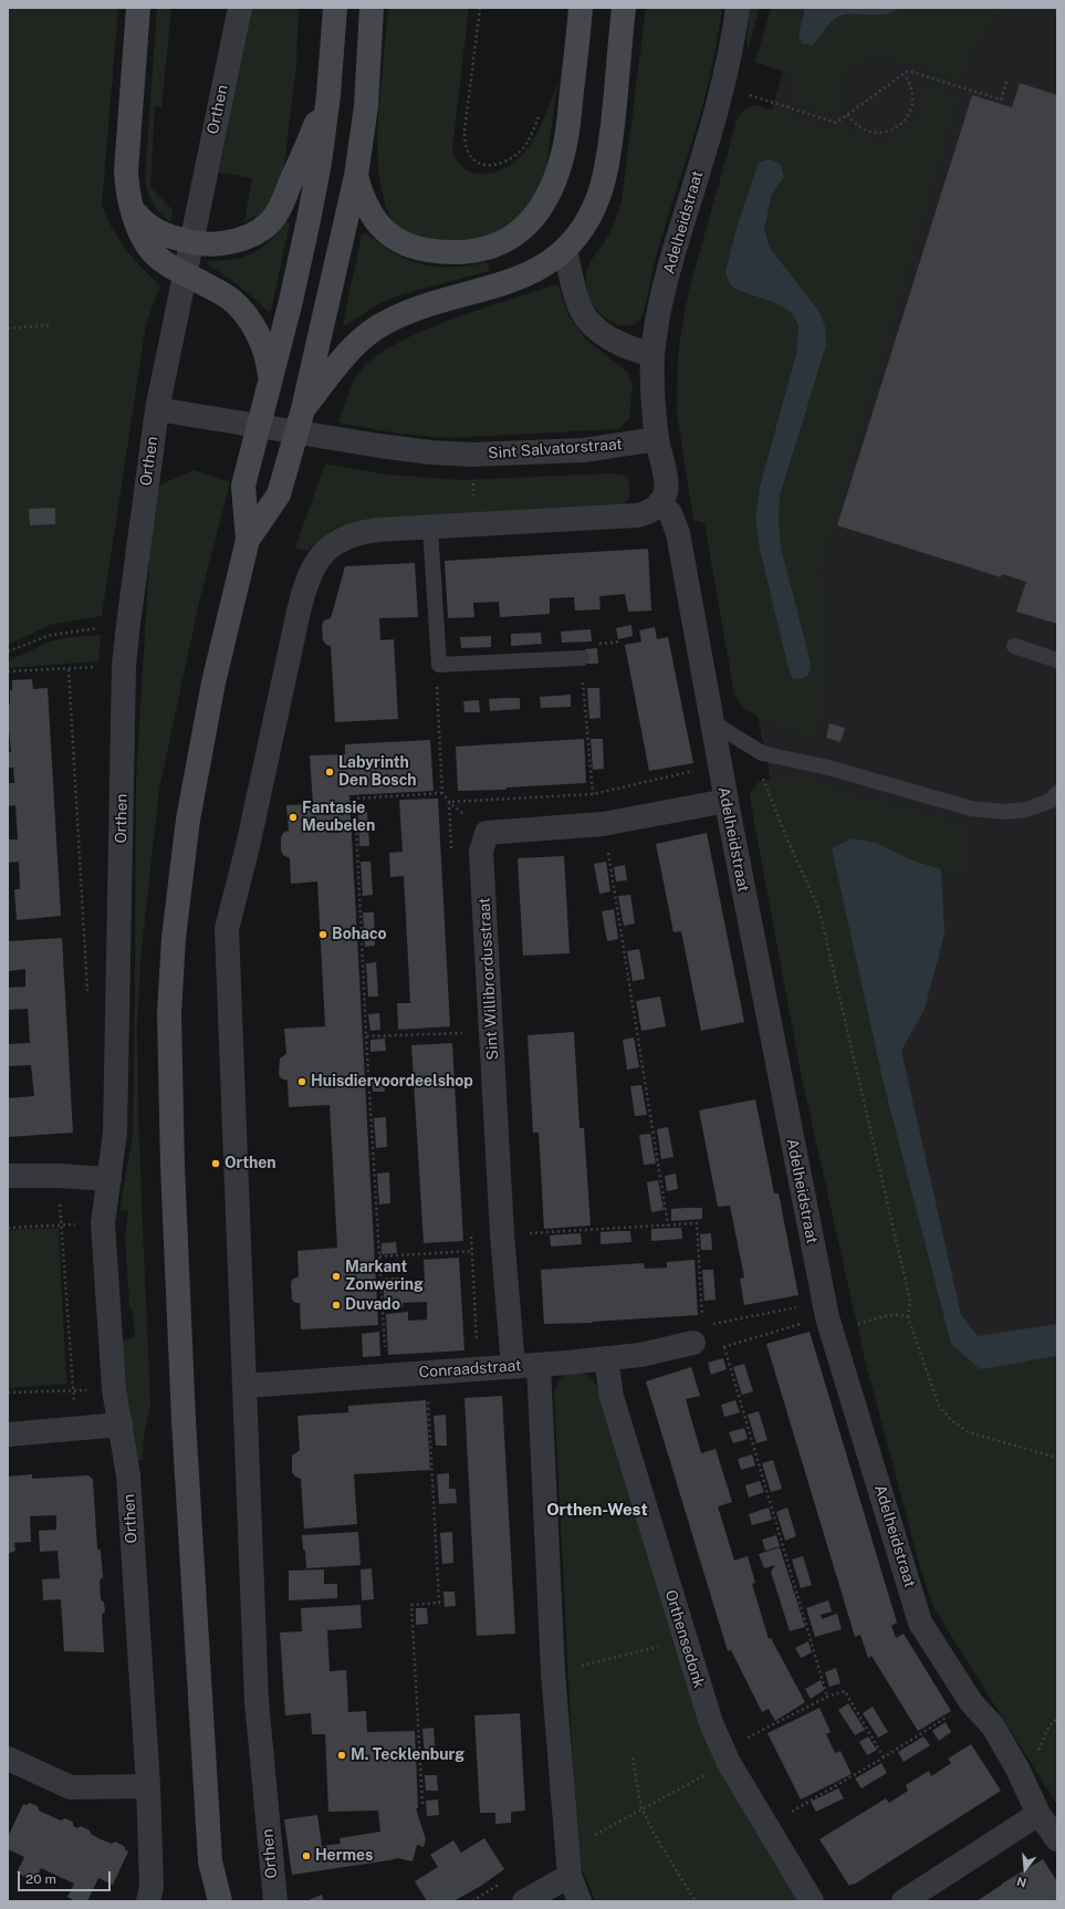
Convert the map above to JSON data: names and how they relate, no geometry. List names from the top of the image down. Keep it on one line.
{"streets":{"street":["Orthen","Adelheidstraat","Sint Salvatorstraat","Sint Willibrordusstraat","Conraadstraat","Orthensedonk"]},"crossings":[["Orthen","Sint Salvatorstraat"],["Orthen","Conraadstraat"],["Adelheidstraat","Sint Salvatorstraat"],["Sint Willibrordusstraat","Conraadstraat"],["Conraadstraat","Orthensedonk"]],"districts":["Orthen-West"],"places":["Labyrinth Den Bosch","Fantasie Meubelen","Bohaco","Huisdiervoordeelshop","Orthen","Markant Zonwering","Duvado","M. Tecklenburg","Hermes"],"scale_bar":"20 m","north":"bottom"}
